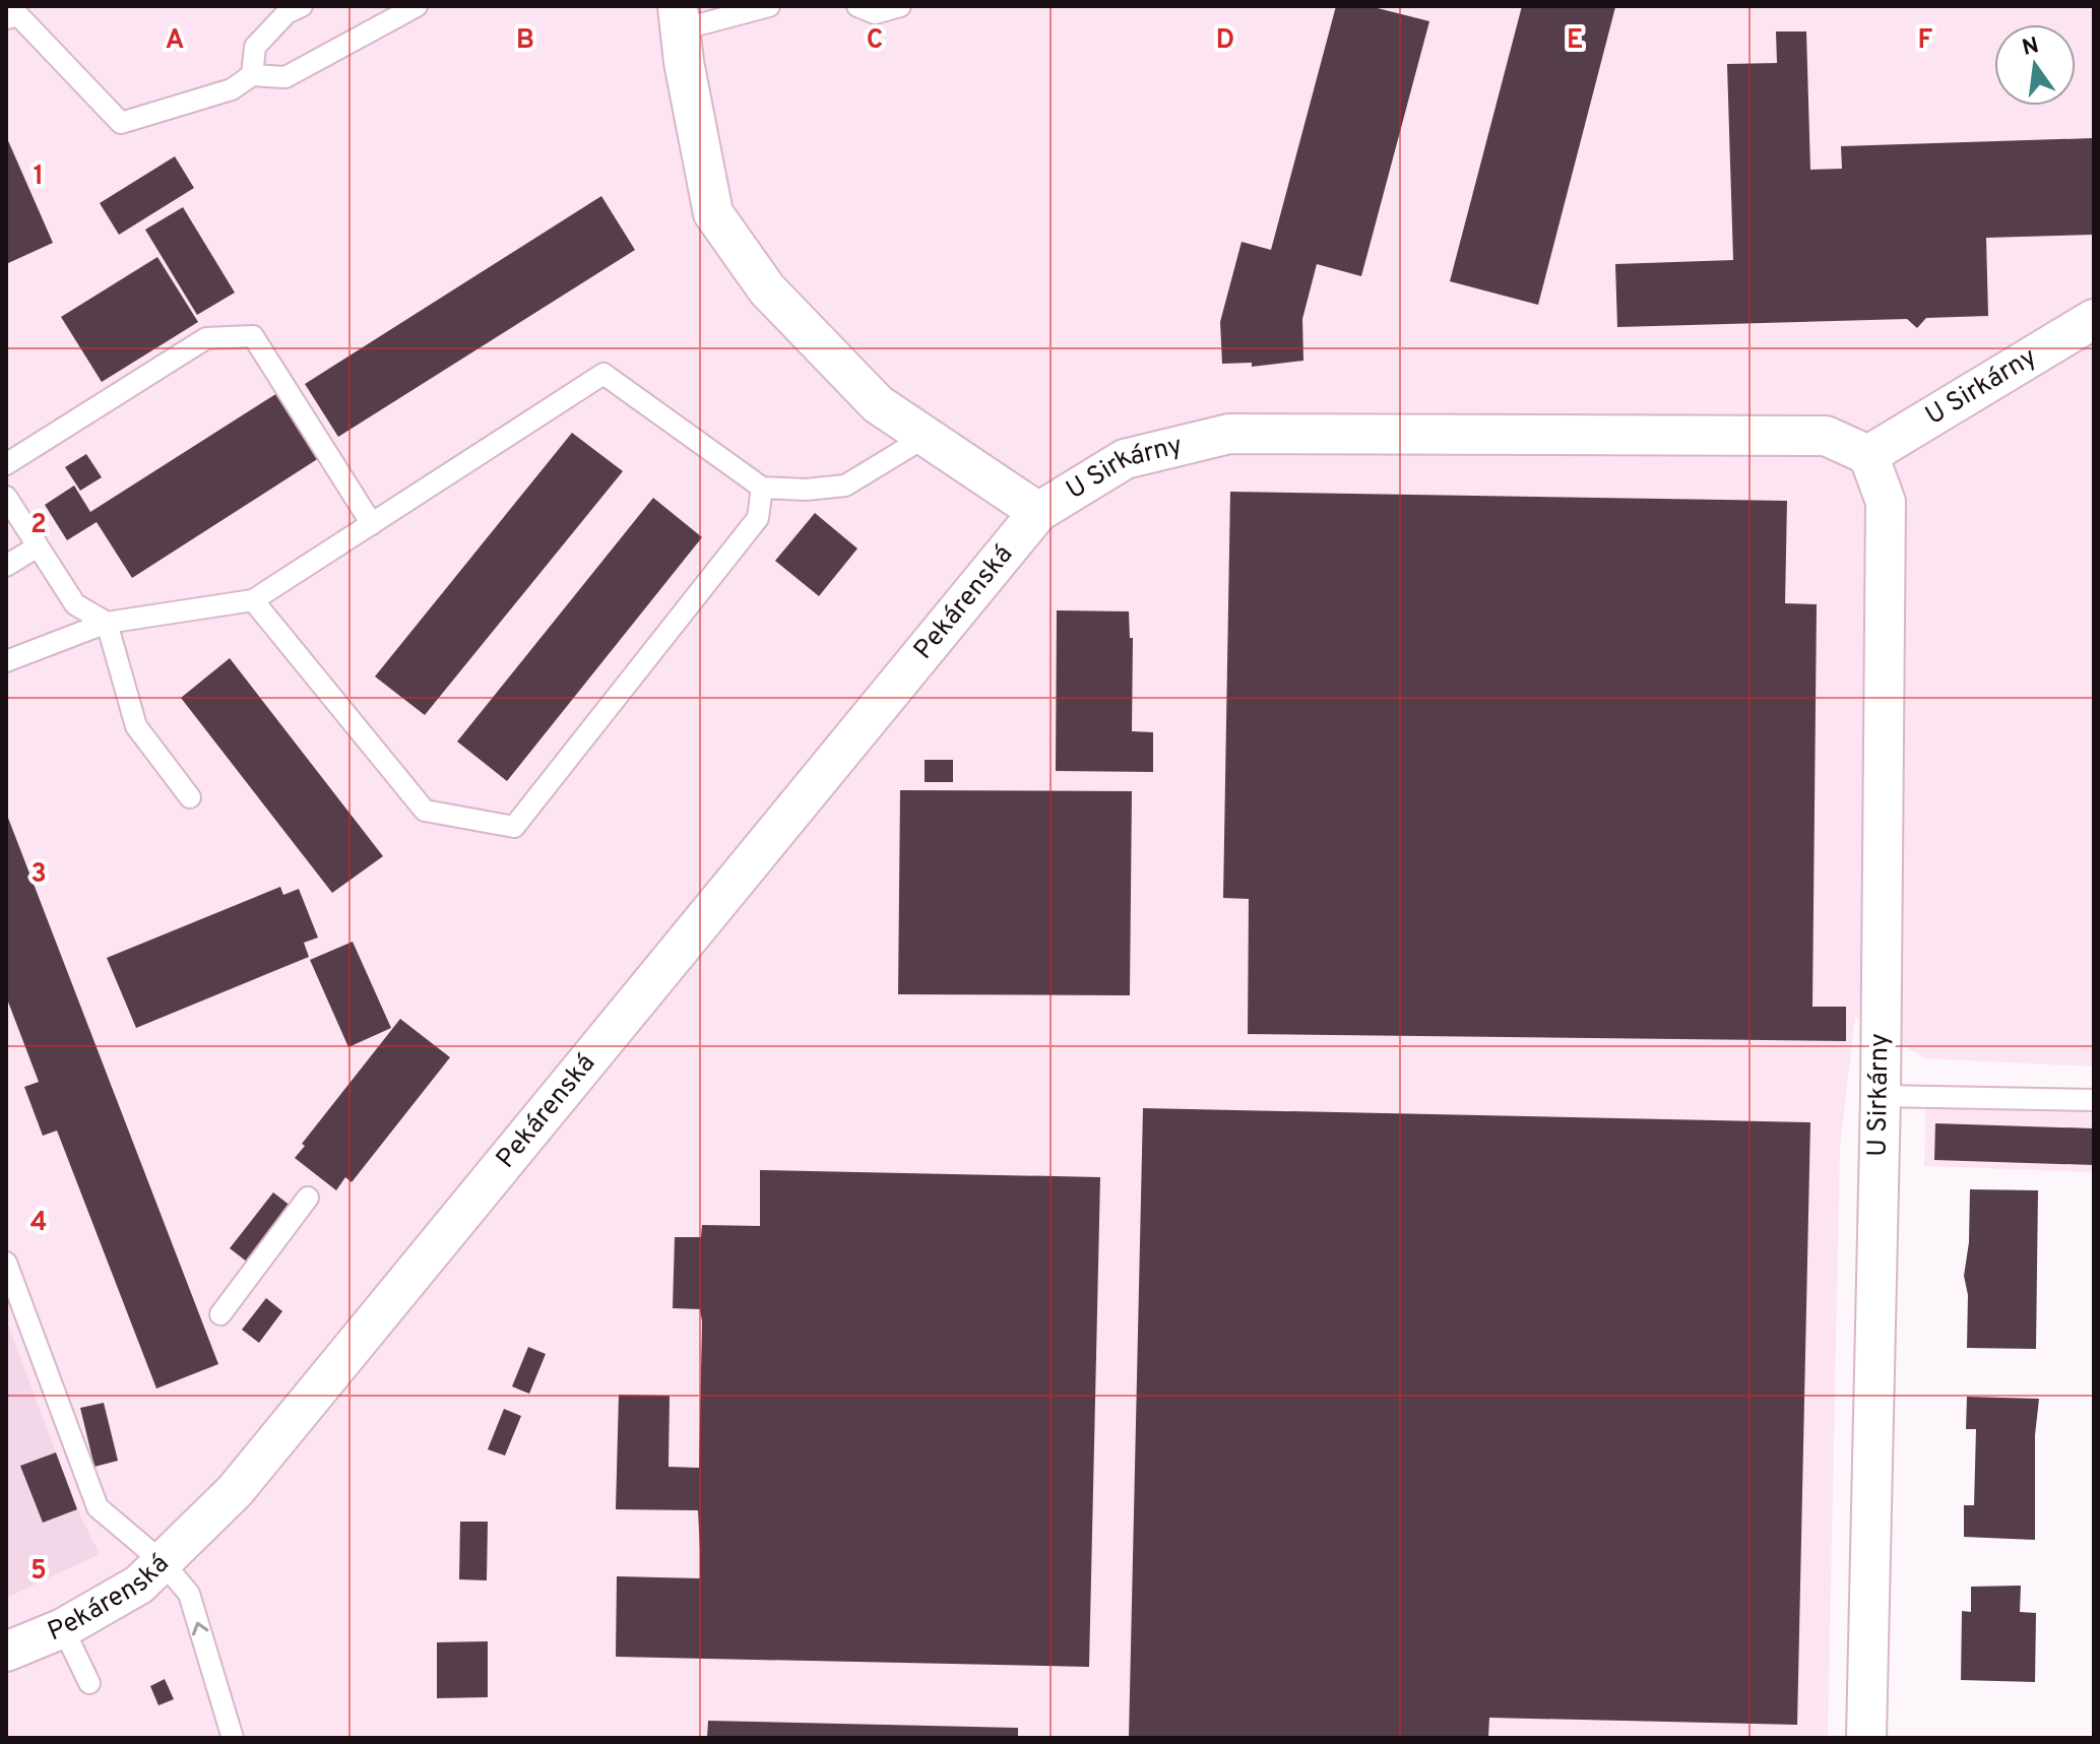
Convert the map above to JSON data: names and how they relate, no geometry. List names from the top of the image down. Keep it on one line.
{"streets":{"street":["U Sirkárny","Pekárenská"]},"crossings":[["U Sirkárny","Pekárenská"]],"north":"top","grid":{"columns":["A","B","C","D","E","F"],"rows":["1","2","3","4","5"]}}
